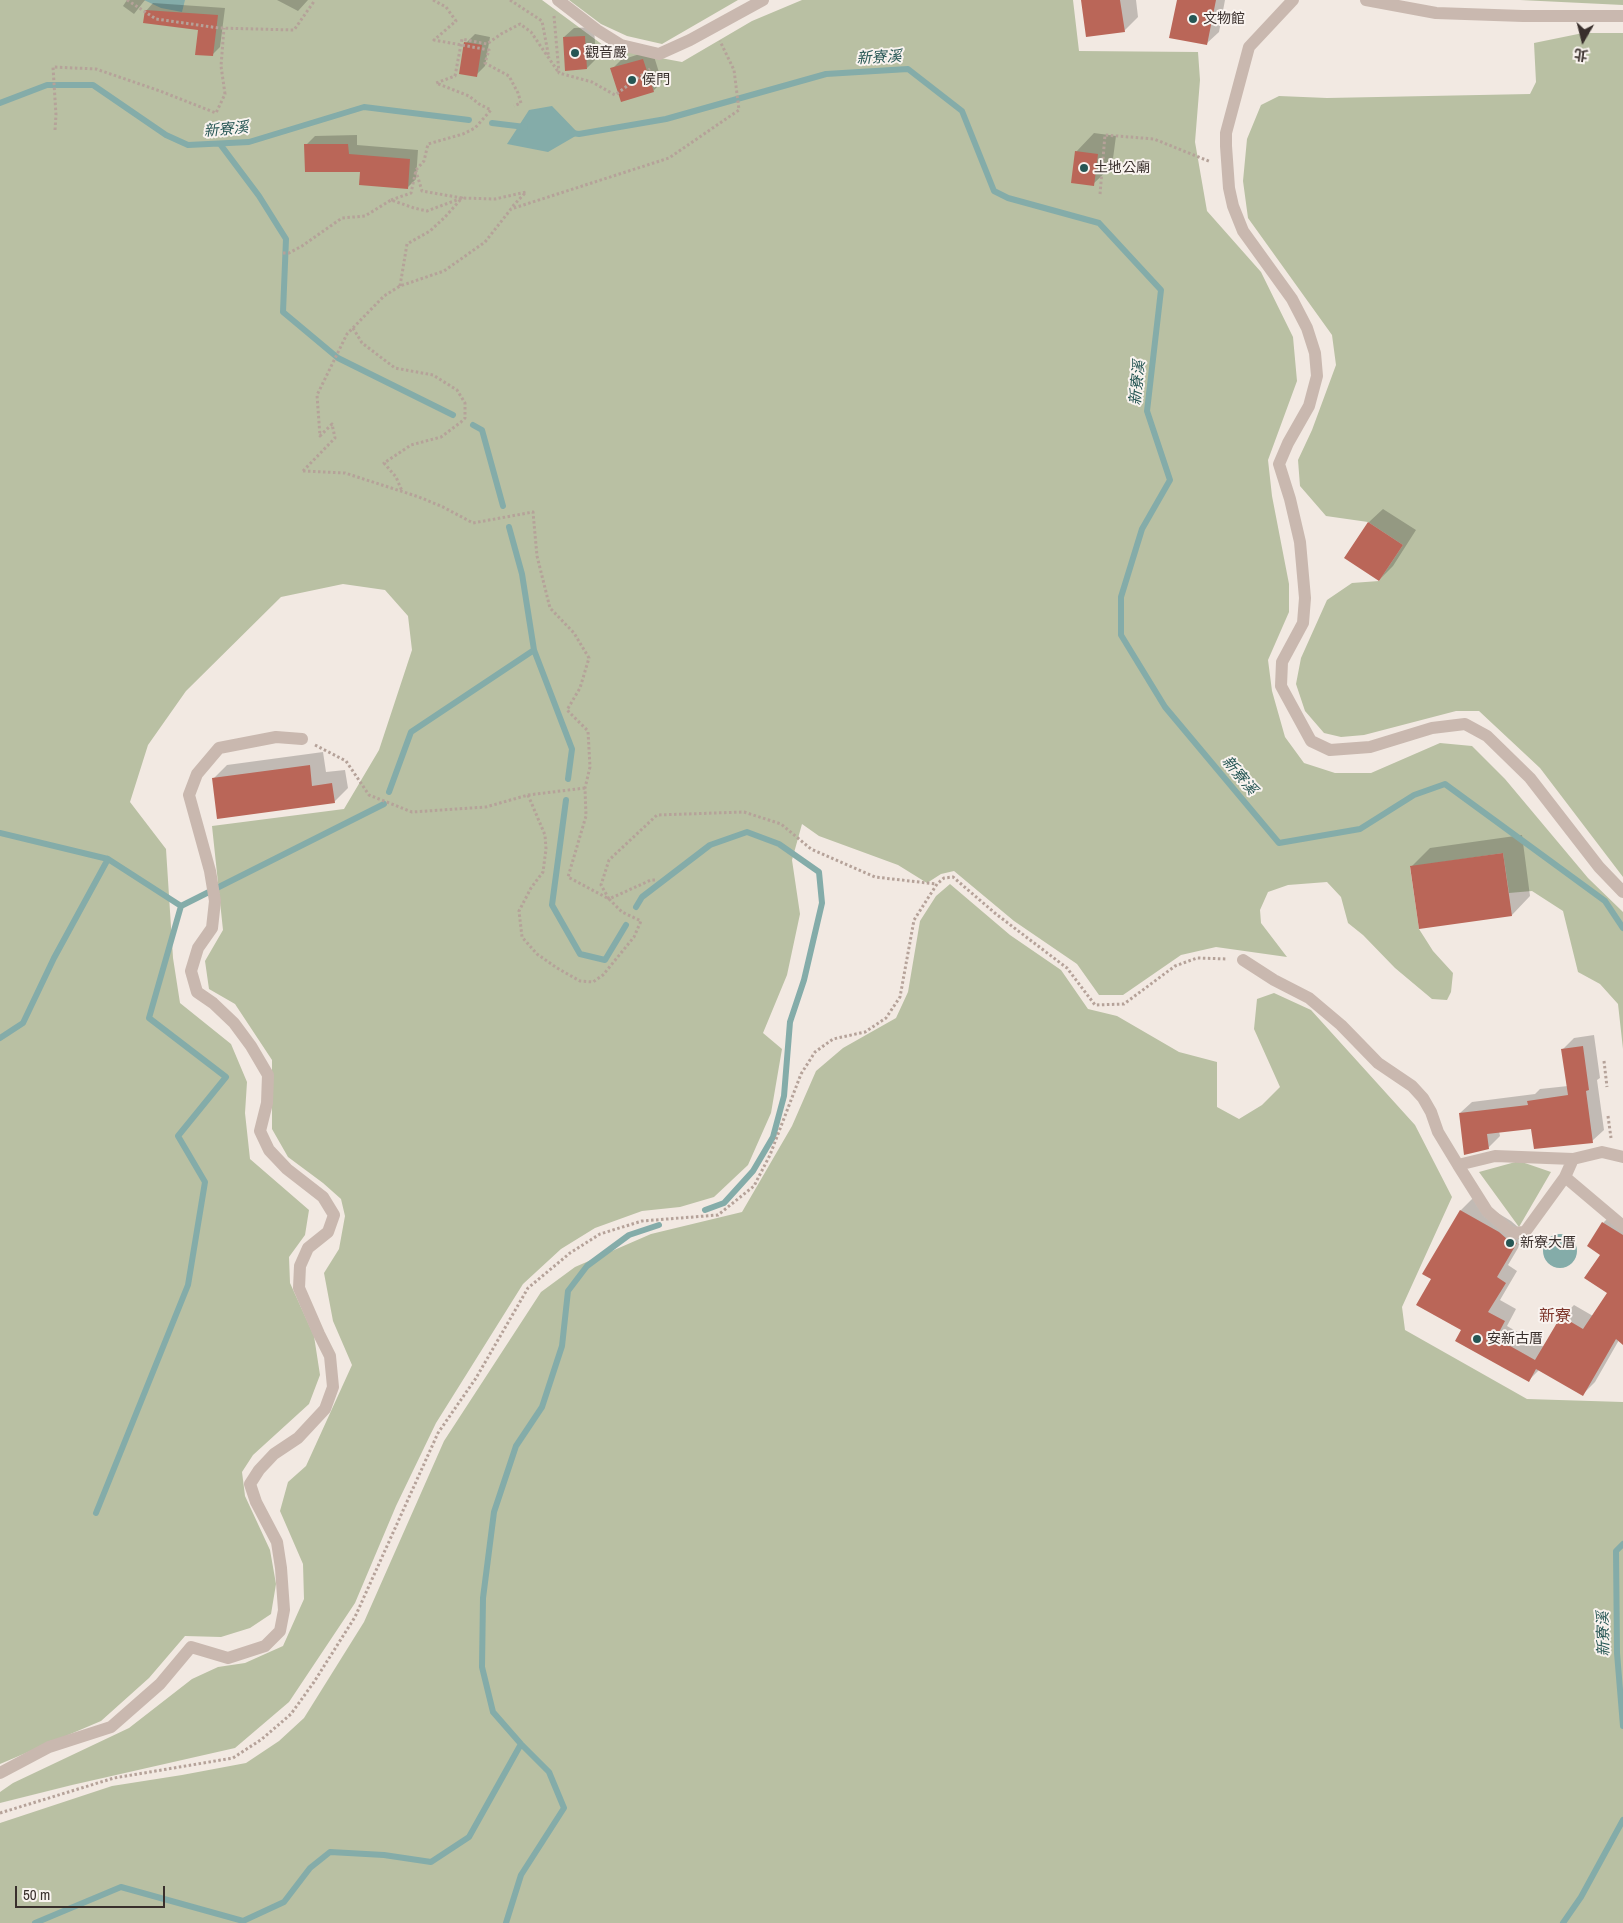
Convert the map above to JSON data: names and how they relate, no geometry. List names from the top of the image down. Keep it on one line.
{"districts":["新寮"],"water":["新寮溪"],"places":["文物館","觀音嚴","侯門","土地公廟","新寮大厝","安新古厝"],"scale_bar":"50 m","north":"bottom"}
